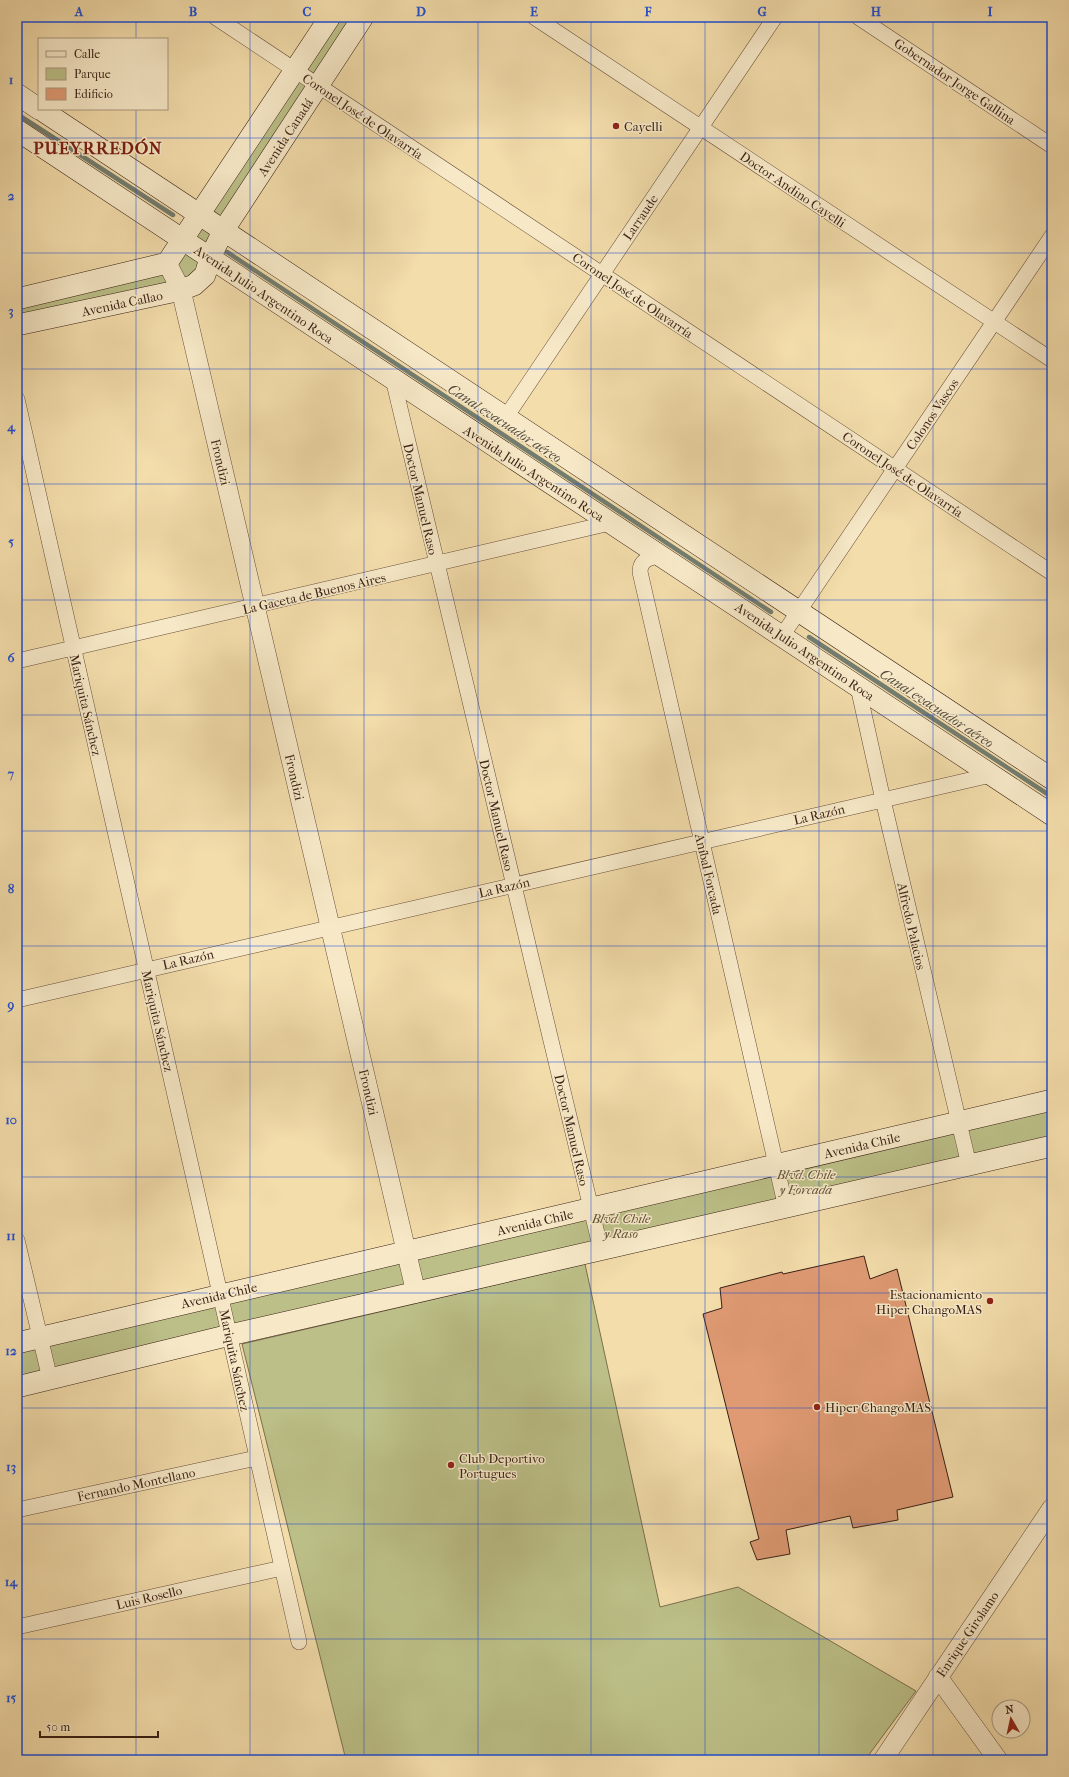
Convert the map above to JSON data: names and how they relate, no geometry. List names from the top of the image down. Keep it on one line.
{"streets":{"main road":["Avenida Canadá","Avenida Julio Argentino Roca","Avenida Callao","Avenida Chile"],"street":["Gobernador Jorge Gallina","Coronel José de Olavarría","Doctor Andino Cayelli","Larraude","Colonos Vascos","Frondizi","Doctor Manuel Raso","La Gaceta de Buenos Aires","Mariquita Sánchez","La Razón","Aníbal Forcada","Alfredo Palacios","Fernando Montellano","Luis Rosello","Enrique Girolamo"]},"crossings":[["Coronel José de Olavarría","Avenida Canadá"],["Coronel José de Olavarría","Larraude"],["Coronel José de Olavarría","Colonos Vascos"],["Avenida Canadá","Avenida Julio Argentino Roca"],["Avenida Canadá","Avenida Callao"],["Doctor Andino Cayelli","Larraude"],["Doctor Andino Cayelli","Colonos Vascos"],["Avenida Julio Argentino Roca","Avenida Callao"],["Avenida Julio Argentino Roca","Colonos Vascos"],["Avenida Julio Argentino Roca","Doctor Manuel Raso"],["Avenida Julio Argentino Roca","La Gaceta de Buenos Aires"],["Avenida Julio Argentino Roca","La Razón"],["Avenida Julio Argentino Roca","Aníbal Forcada"],["Avenida Julio Argentino Roca","Alfredo Palacios"],["Avenida Callao","Frondizi"],["Frondizi","La Gaceta de Buenos Aires"],["Frondizi","La Razón"],["Frondizi","Avenida Chile"],["Doctor Manuel Raso","La Gaceta de Buenos Aires"],["Doctor Manuel Raso","La Razón"],["Doctor Manuel Raso","Avenida Chile"],["La Gaceta de Buenos Aires","Mariquita Sánchez"],["Mariquita Sánchez","La Razón"],["Mariquita Sánchez","Avenida Chile"],["Mariquita Sánchez","Fernando Montellano"],["Mariquita Sánchez","Luis Rosello"],["La Razón","Aníbal Forcada"],["La Razón","Alfredo Palacios"],["Aníbal Forcada","Avenida Chile"],["Alfredo Palacios","Avenida Chile"]],"districts":["PUEYRREDÓN"],"water":["Canal evacuador aéreo"],"parks":["Blvd. Chile y Forcada","Blvd. Chile y Raso"],"places":["Cayelli","Estacionamiento Hiper ChangoMAS","Hiper ChangoMAS","Club Deportivo Portugues"],"legend":["Calle","Parque","Edificio"],"scale_bar":"50 m","north":"top","grid":{"columns":["A","B","C","D","E","F","G","H","I"],"rows":["1","2","3","4","5","6","7","8","9","10","11","12","13","14","15"]}}
